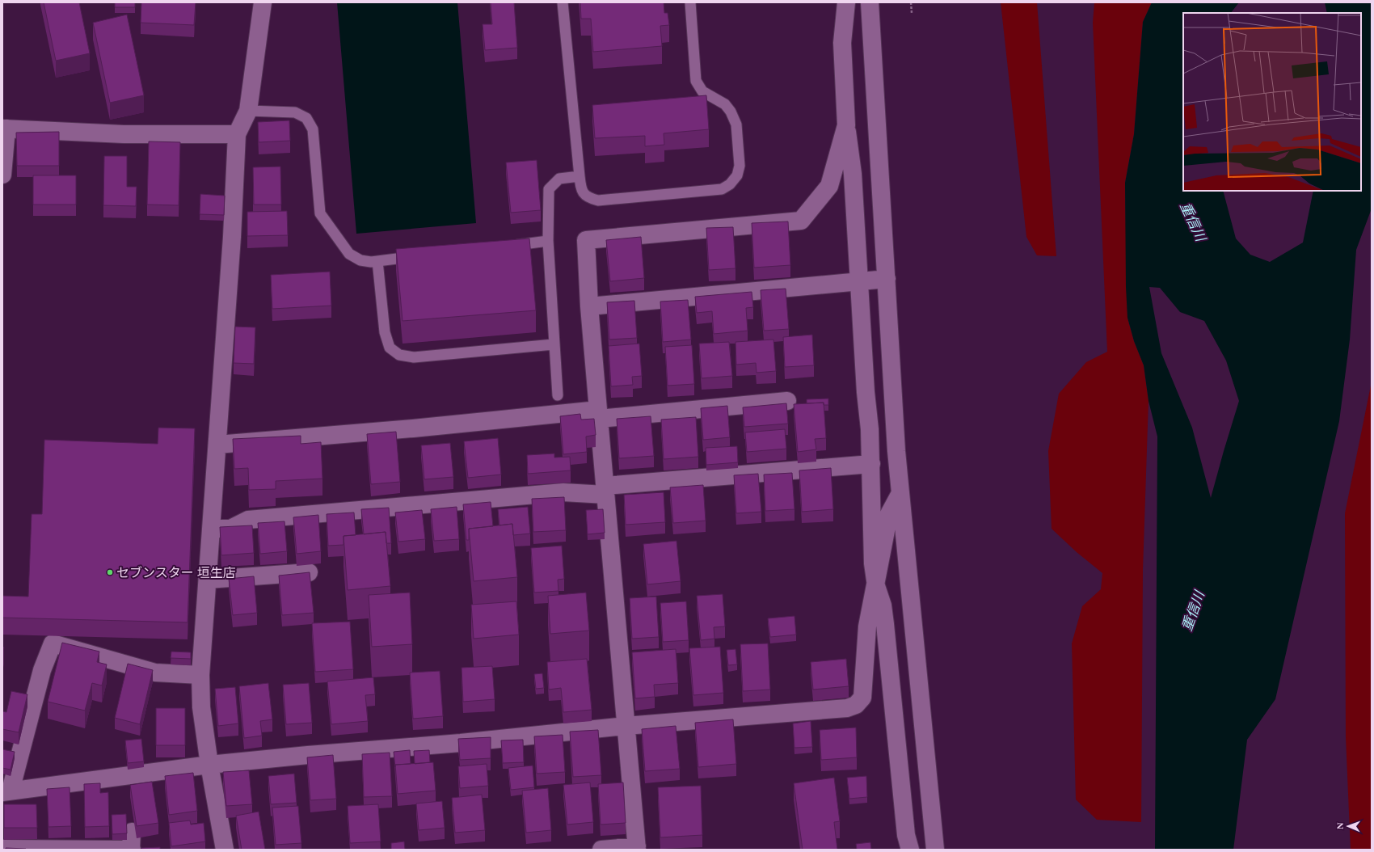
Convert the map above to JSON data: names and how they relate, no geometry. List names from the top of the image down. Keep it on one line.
{"water":["重信川"],"places":["セブンスター 垣生店"],"north":"left"}
